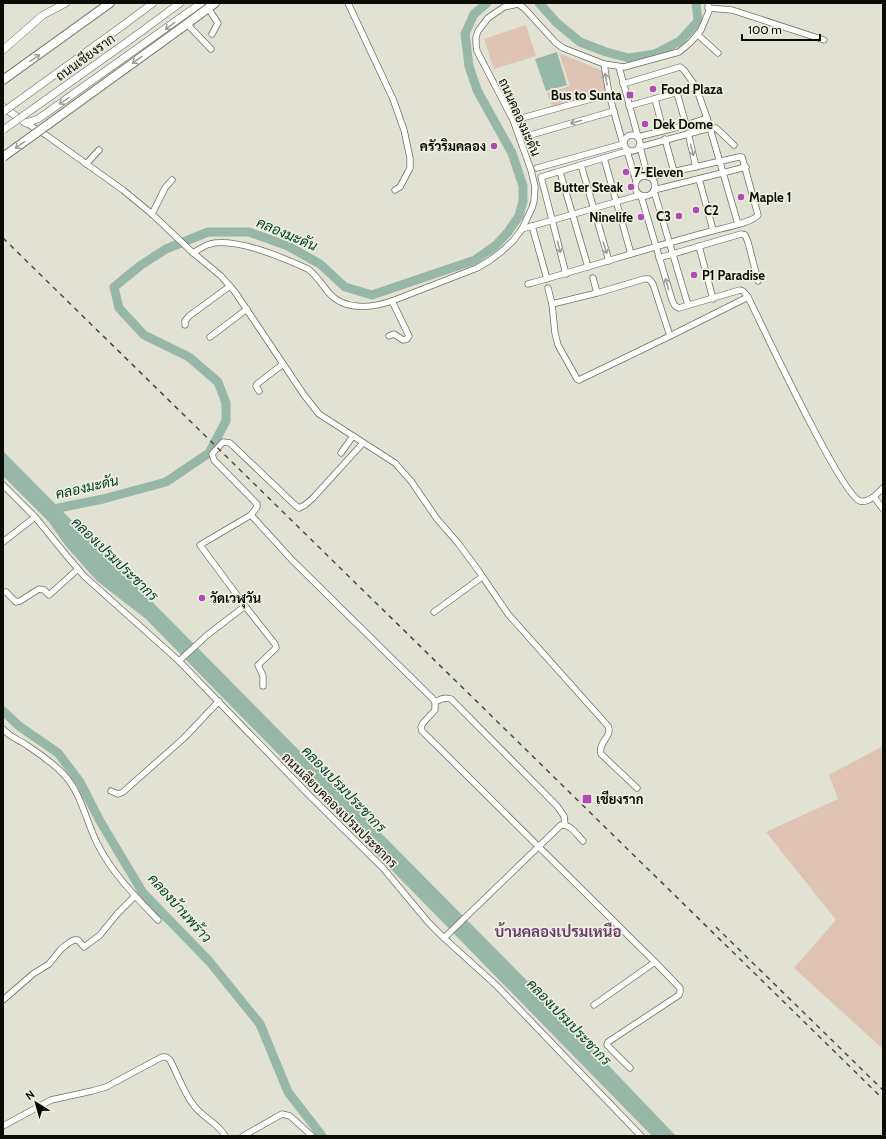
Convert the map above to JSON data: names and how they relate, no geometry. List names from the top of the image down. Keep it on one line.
{"streets":{"main road":["ถนนเชียงราก"],"street":["ถนนคลองมะดัน","ถนนเลียบคลองเปรมประชากร"]},"districts":["บ้านคลองเปรมเหนือ"],"water":["คลองมะดัน","คลองเปรมประชากร","คลองบ้านพร้าว"],"places":{"other":["Food Plaza","Dek Dome","ครัวริมคลอง","7-Eleven","Butter Steak","Maple 1","C2","C3","Ninelife","P1 Paradise","วัดเวฬุวัน"],"transit":["Bus to Sunta","เชียงราก"]},"scale_bar":"100 m","north":"top left"}
